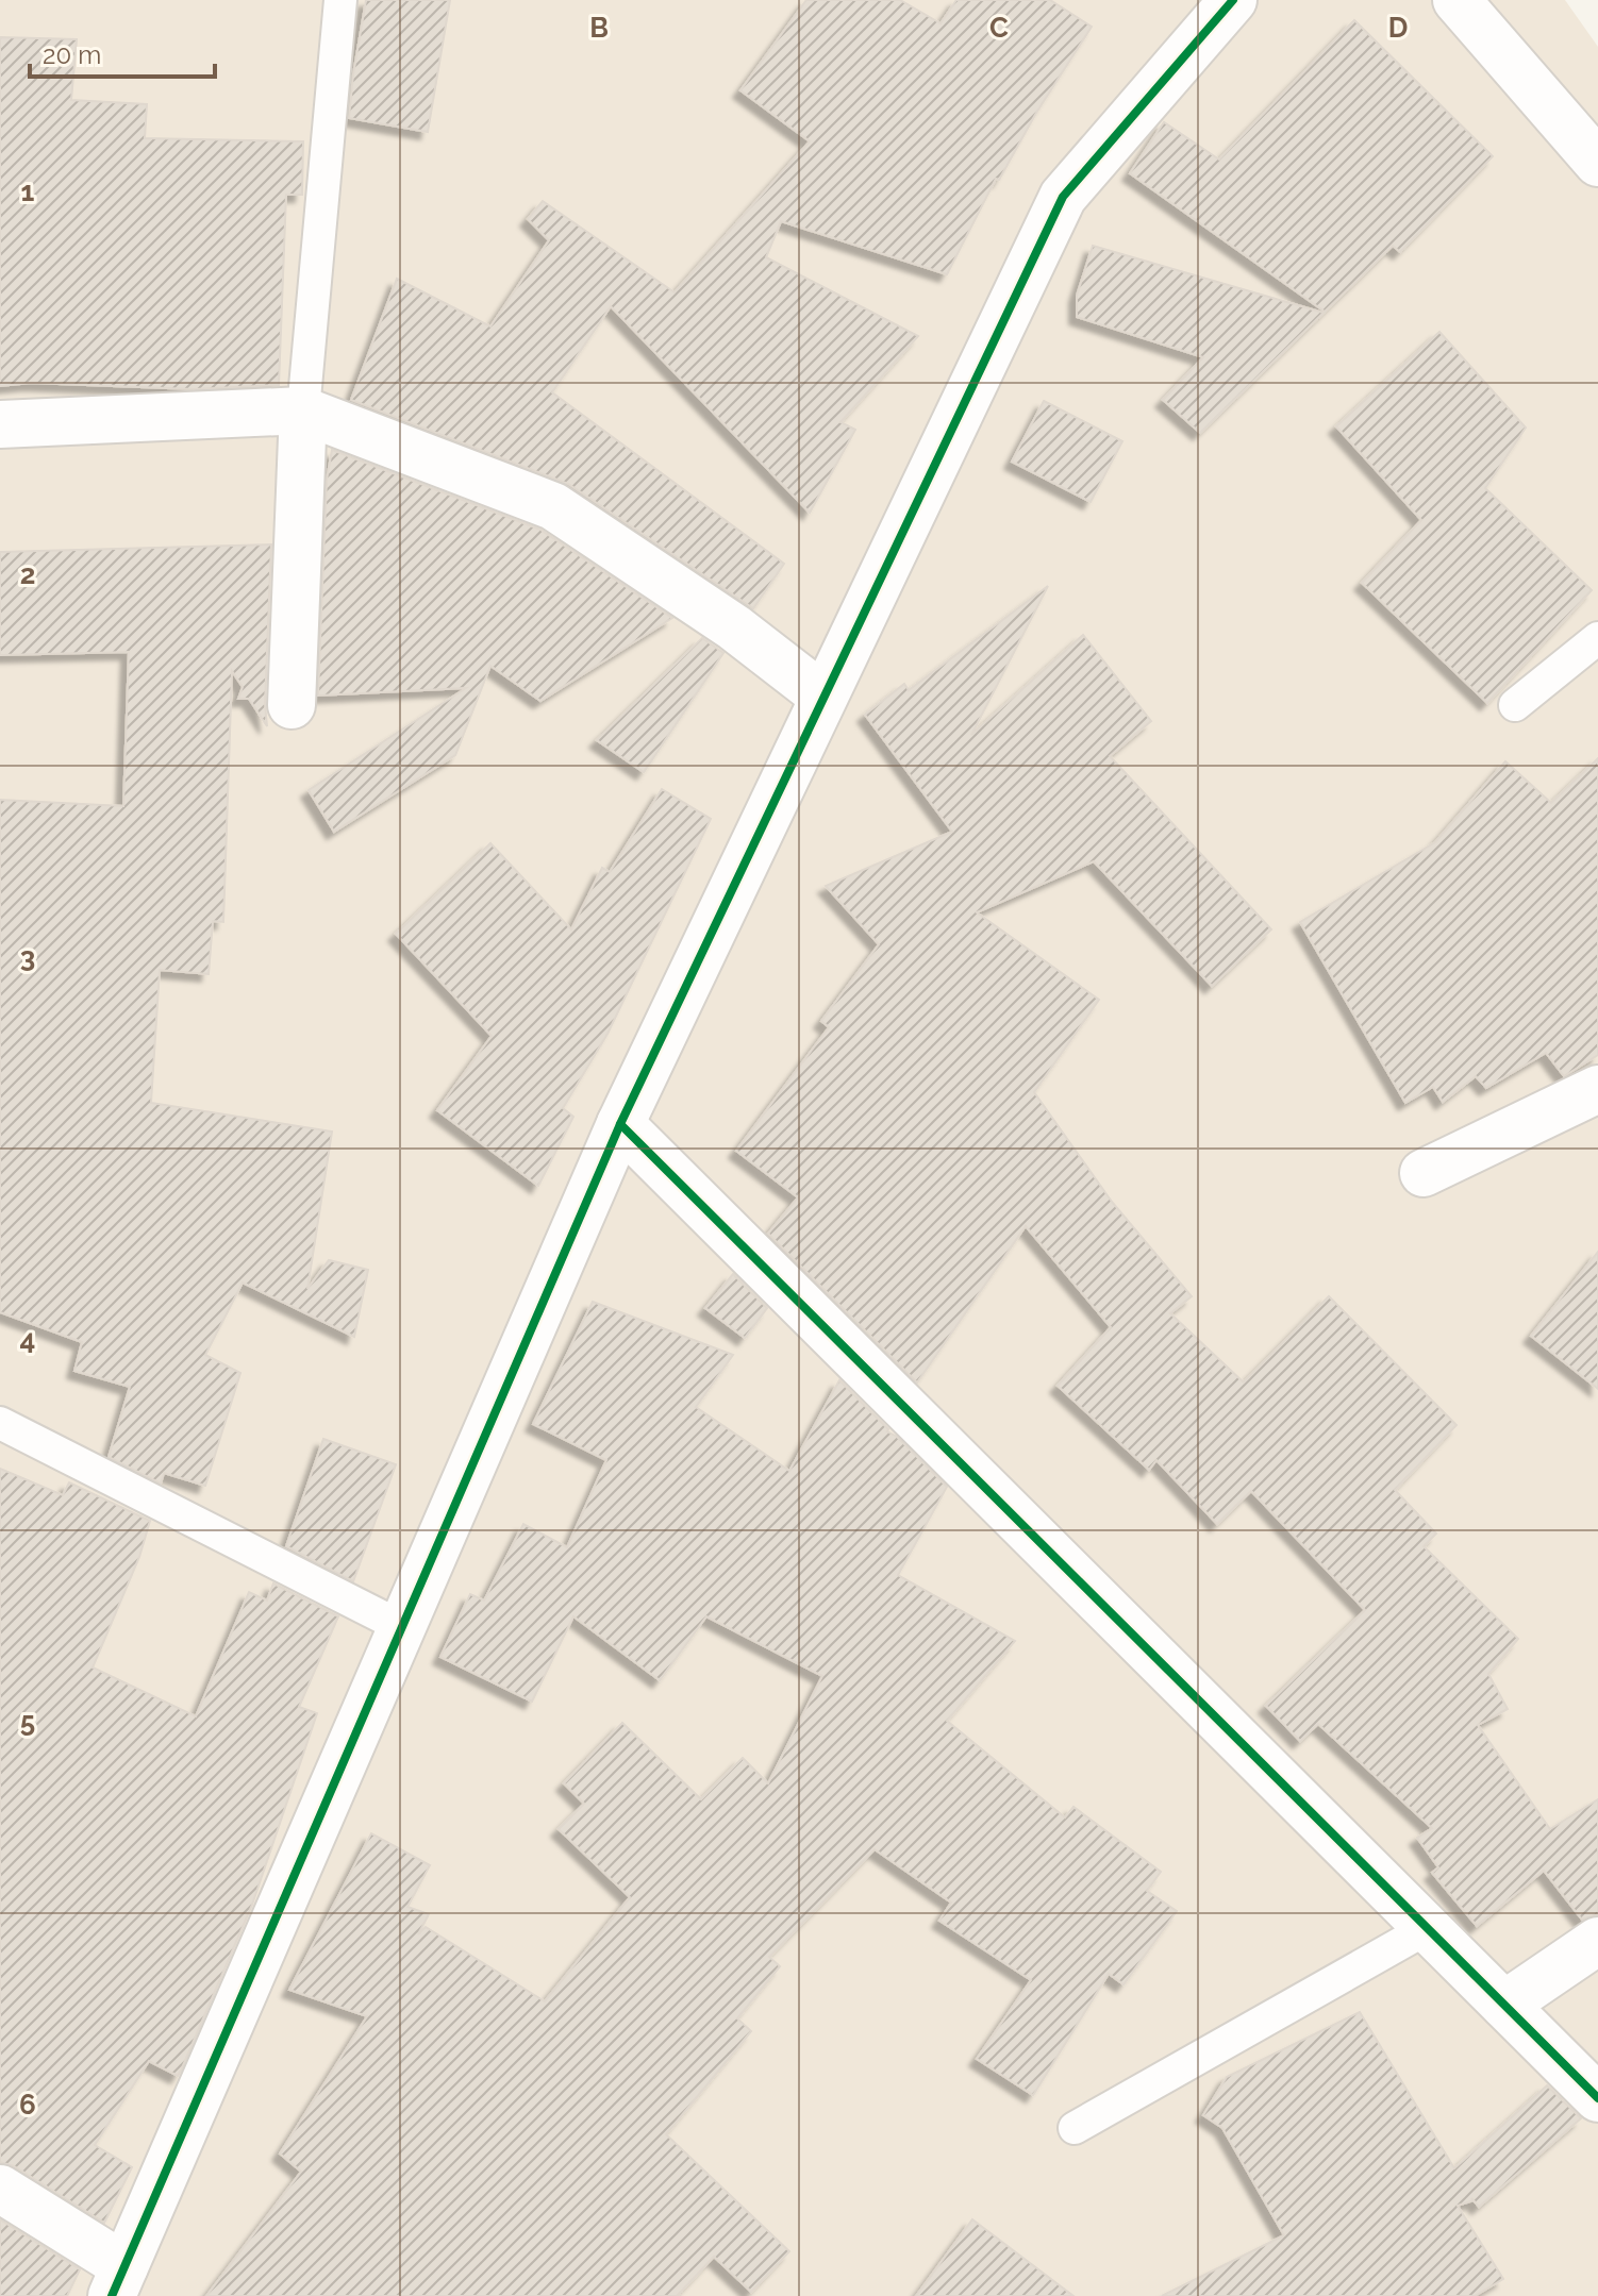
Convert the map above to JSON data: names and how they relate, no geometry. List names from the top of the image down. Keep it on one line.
{"scale_bar":"20 m","grid":{"columns":["B","C","D"],"rows":["1","2","3","4","5","6"]}}
